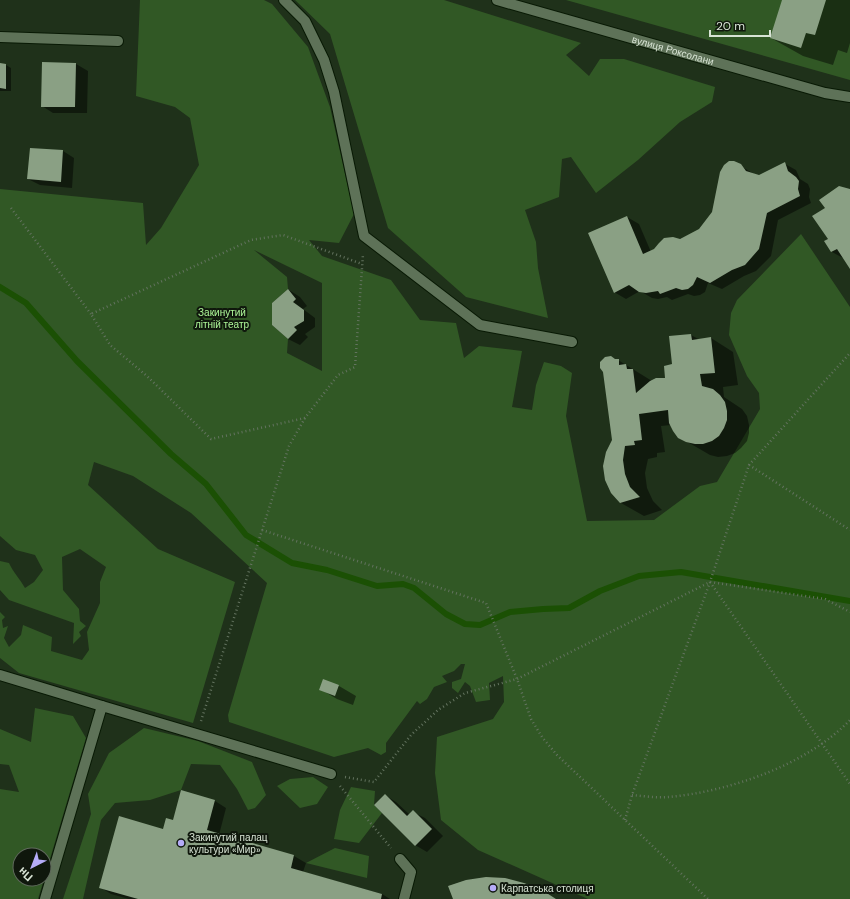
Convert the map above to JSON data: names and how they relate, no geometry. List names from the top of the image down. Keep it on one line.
{"streets":{"street":["вулиця Роксолани"]},"parks":["Закинутий літній театр"],"places":["Закинутий палац культури «Мир»","Карпатська столиця"],"scale_bar":"20 m","north":"bottom left"}
